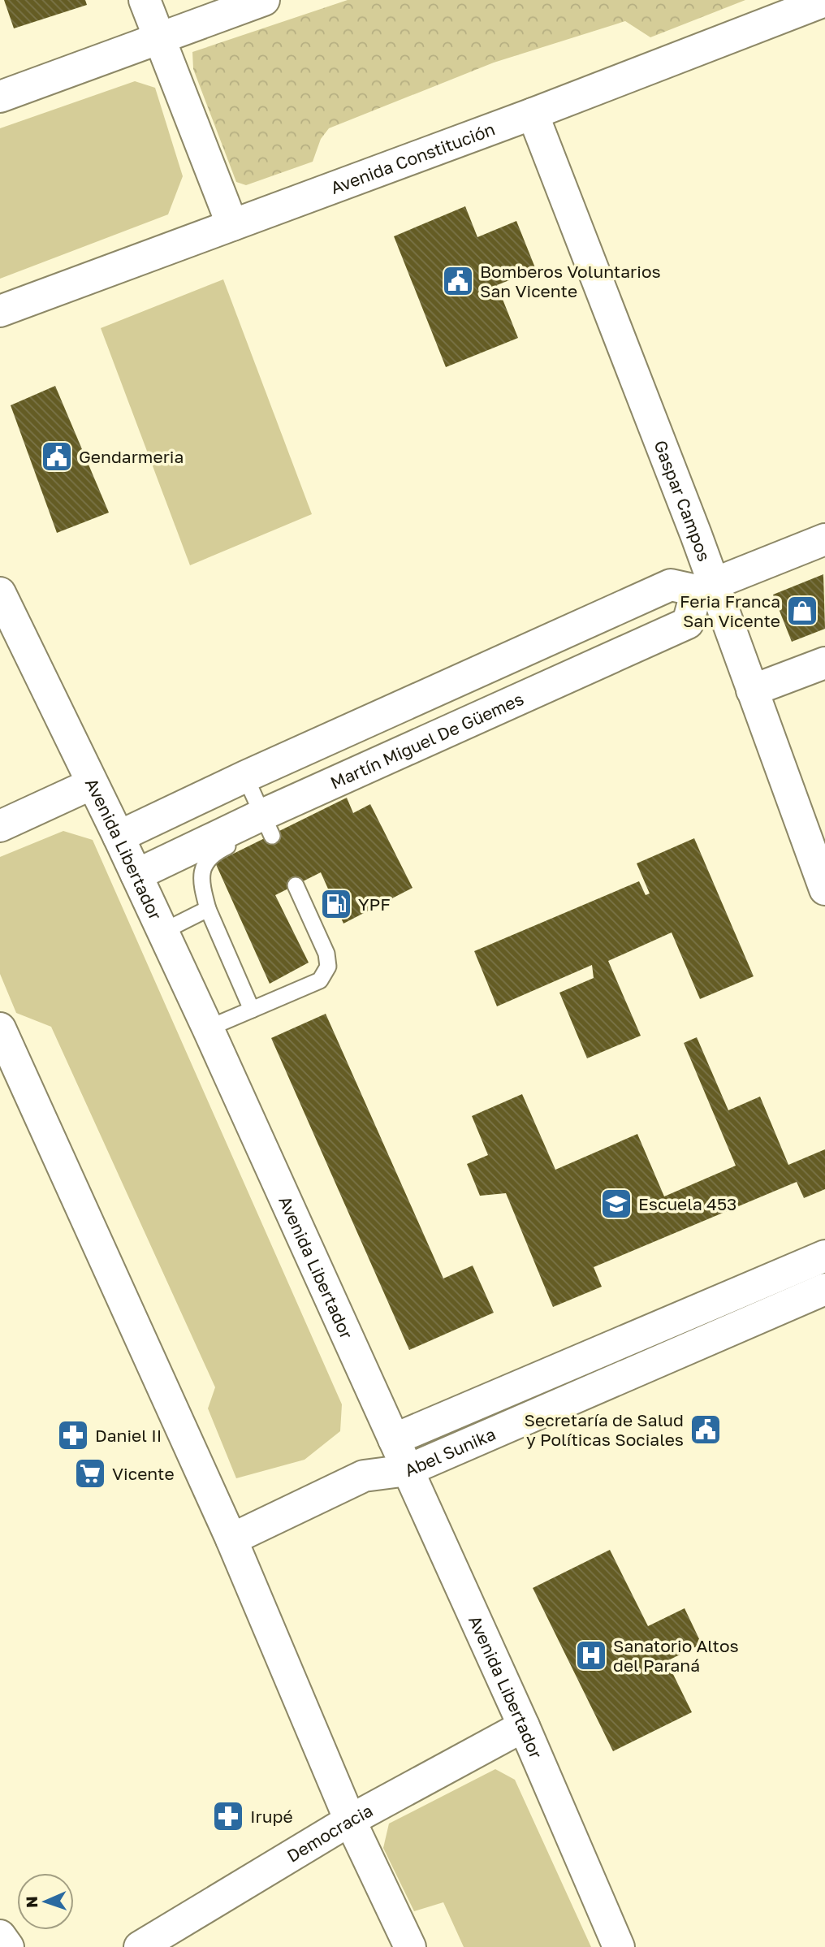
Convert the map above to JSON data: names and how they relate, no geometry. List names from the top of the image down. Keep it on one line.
{"streets":{"street":["Avenida Constitución","Gaspar Campos","Martín Miguel De Güemes","Avenida Libertador","Abel Sunika","Democracia"]},"crossings":[["Avenida Constitución","Gaspar Campos"],["Gaspar Campos","Martín Miguel De Güemes"],["Martín Miguel De Güemes","Avenida Libertador"],["Avenida Libertador","Abel Sunika"],["Avenida Libertador","Democracia"]],"places":{"public building":["Bomberos Voluntarios San Vicente","Gendarmeria","Secretaría de Salud y Políticas Sociales"],"shop":["Feria Franca San Vicente"],"fuel station":["YPF"],"school or university":["Escuela 453"],"pharmacy":["Daniel II","Irupé"],"supermarket":["Vicente"],"hospital":["Sanatorio Altos del Paraná"]},"north":"left"}
